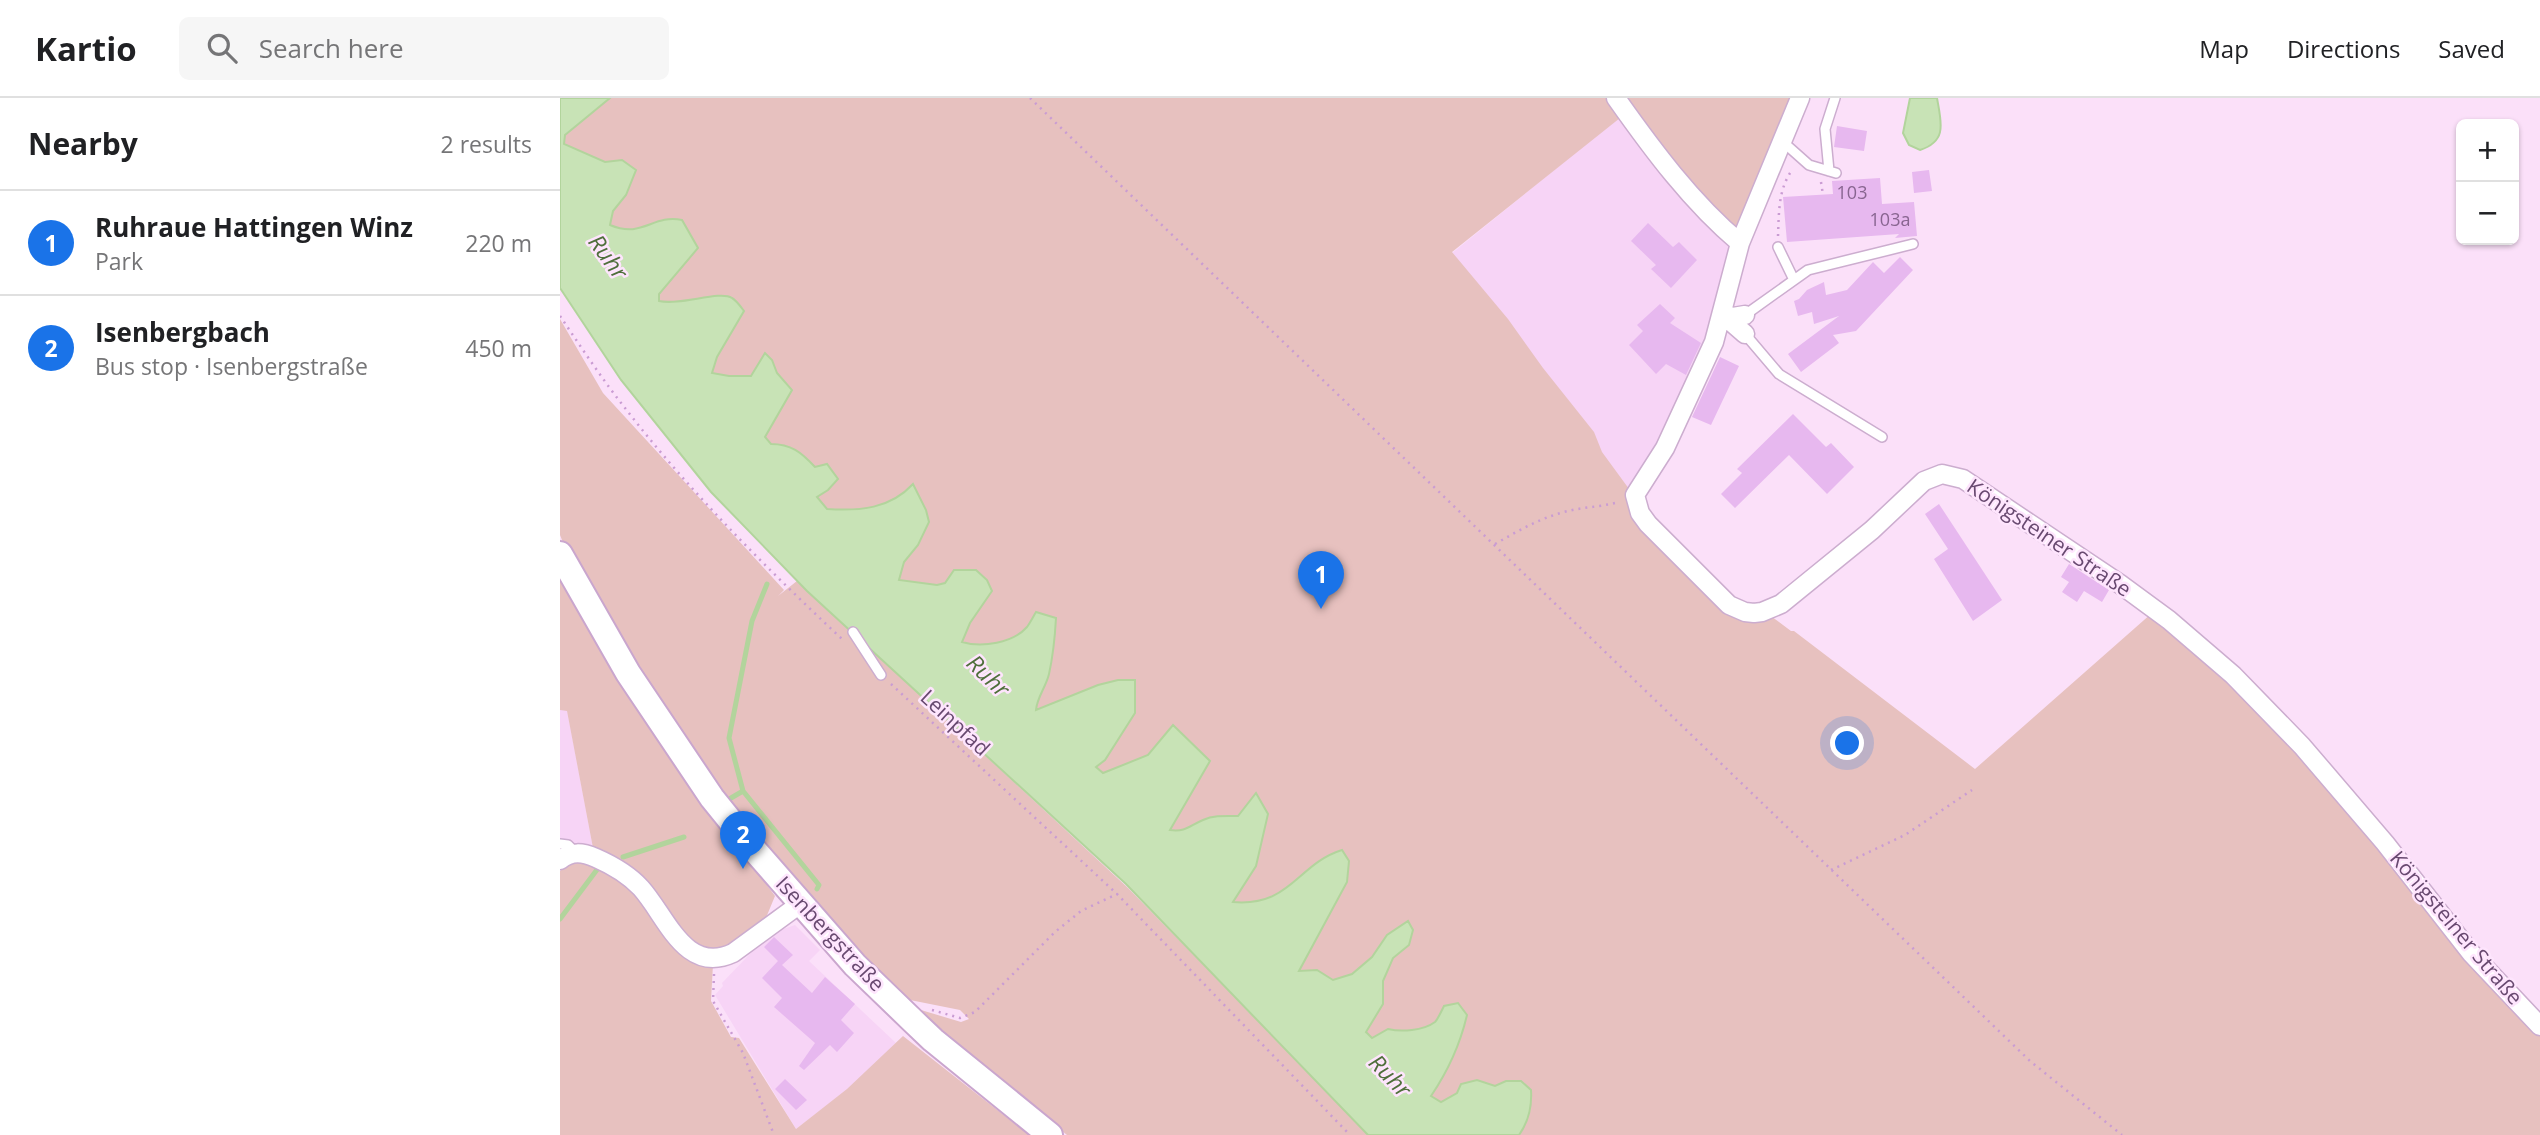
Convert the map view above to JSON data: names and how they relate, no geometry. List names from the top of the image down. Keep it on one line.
{"streets":{"main road":["Isenbergstraße"],"street":["Königsteiner Straße"],"path":["Leinpfad"]},"water":["Ruhr"],"house_numbers":["103","103a"],"page":{"header":"Kartio","search":"Search here","nav":["Map","Directions","Saved"],"heading":["Nearby","2 results"],"map_buttons":["+","−"],"list":[{"mark":"1","name":"Ruhraue Hattingen Winz","note":"Park","value":"220 m"},{"mark":"2","name":"Isenbergbach","note":"Bus stop · Isenbergstraße","value":"450 m"}],"pins":["1","2"]}}
